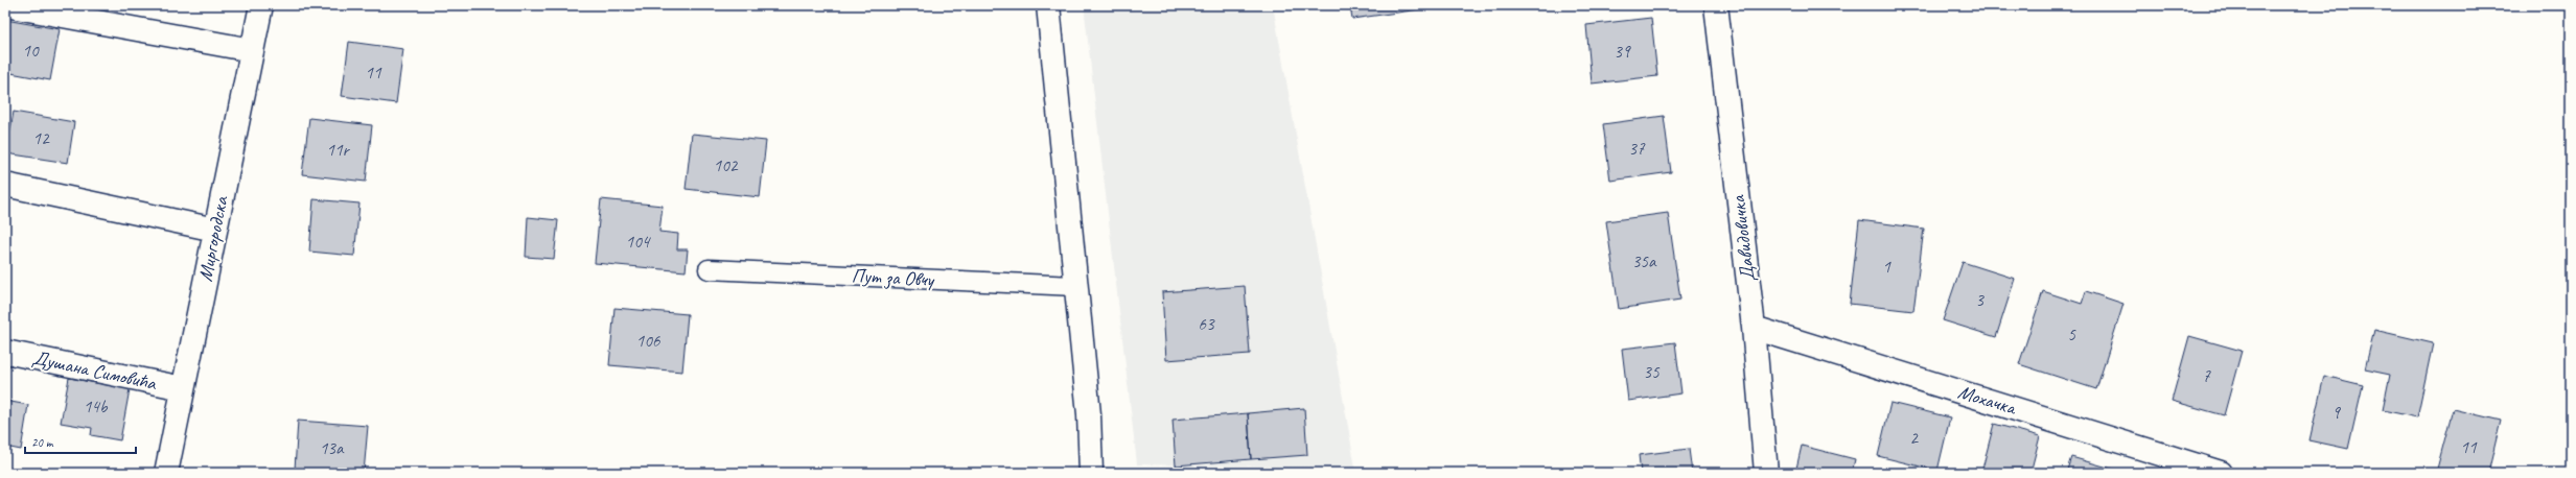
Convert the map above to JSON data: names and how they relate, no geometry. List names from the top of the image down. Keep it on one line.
{"streets":{"street":["Миргородска","Давидовичка","Душана Симовића","Мохачка"],"lane":["Пут за Овчу"]},"crossings":[["Миргородска","Душана Симовића"],["Давидовичка","Мохачка"]],"house_numbers":["10","39","11","12","37","11r","102","104","35a","1","3","63","5","106","35","7","14b","9","2","11","13a"],"scale_bar":"20 m"}
